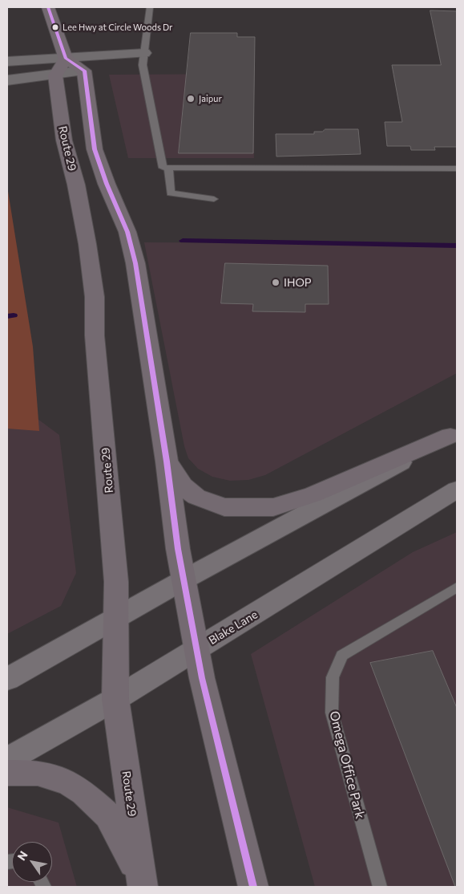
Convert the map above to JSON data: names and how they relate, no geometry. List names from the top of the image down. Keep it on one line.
{"streets":{"main road":["Route 29","Blake Lane"],"lane":["Omega Office Park"]},"crossings":[["Route 29","Blake Lane"]],"places":["Lee Hwy at Circle Woods Dr","Jaipur","IHOP"],"north":"top left"}
